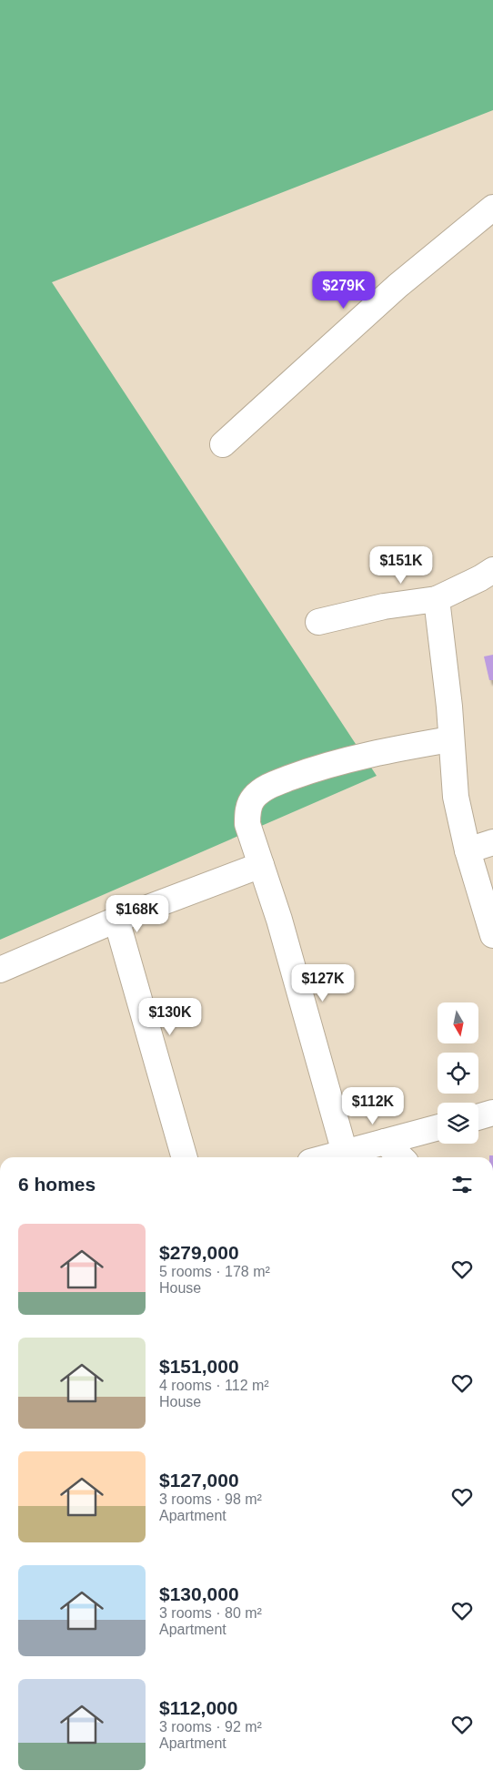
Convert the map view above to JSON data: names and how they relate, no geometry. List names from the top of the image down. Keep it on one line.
{"north":"bottom","page":{"price":["$279K","$151K","$168K","$127K","$130K","$112K"],"heading":"6 homes","list":[{"name":"$279,000","note":"5 rooms · 178 m² · House"},{"name":"$151,000","note":"4 rooms · 112 m² · House"},{"name":"$127,000","note":"3 rooms · 98 m² · Apartment"},{"name":"$130,000","note":"3 rooms · 80 m² · Apartment"},{"name":"$112,000","note":"3 rooms · 92 m² · Apartment"}]}}
